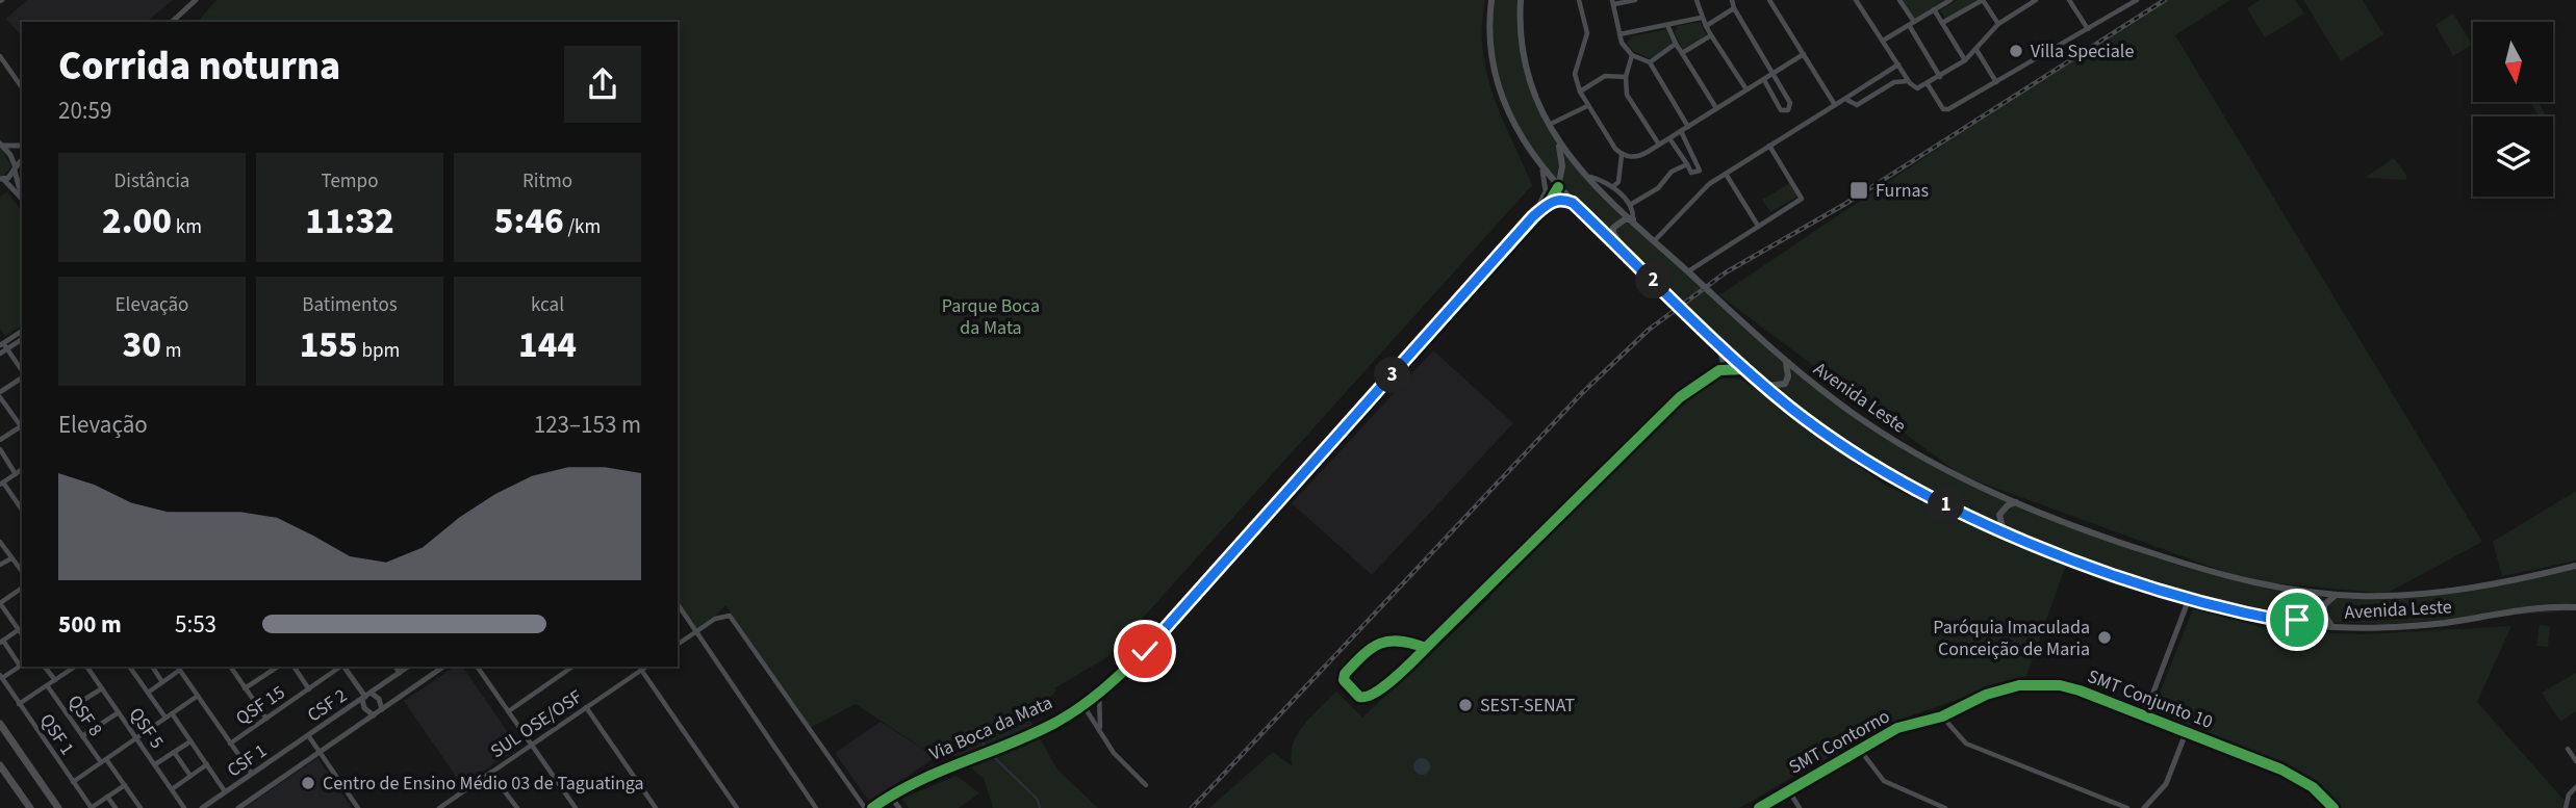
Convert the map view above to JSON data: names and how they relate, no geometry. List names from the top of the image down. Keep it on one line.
{"streets":{"main road":["Avenida Leste"],"street":["SMT Conjunto 10","QSF 15","CSF 2","QSF 8","SUL OSE/OSF","QSF 5","Via Boca da Mata","QSF 1","SMT Contorno","CSF 1"]},"crossings":[["Avenida Leste","Via Boca da Mata"],["SMT Conjunto 10","SMT Contorno"],["CSF 2","CSF 1"]],"parks":["Parque Boca da Mata"],"places":{"other":["Villa Speciale","Paróquia Imaculada Conceição de Maria","SEST-SENAT","Centro de Ensino Médio 03 de Taguatinga"],"transit":["Furnas"]},"north":"bottom","page":{"heading":["Corrida noturna","20:59"],"stats":[["Distância","2.00 km"],["Tempo","11:32"],["Ritmo","5:46 /km"],["Elevação","30 m"],["Batimentos","155 bpm"],["kcal","144"]],"pins":["2","3","1"],"chart":["Elevação","123–153 m"],"list":[{"name":"500 m","note":"5:53"}]}}
